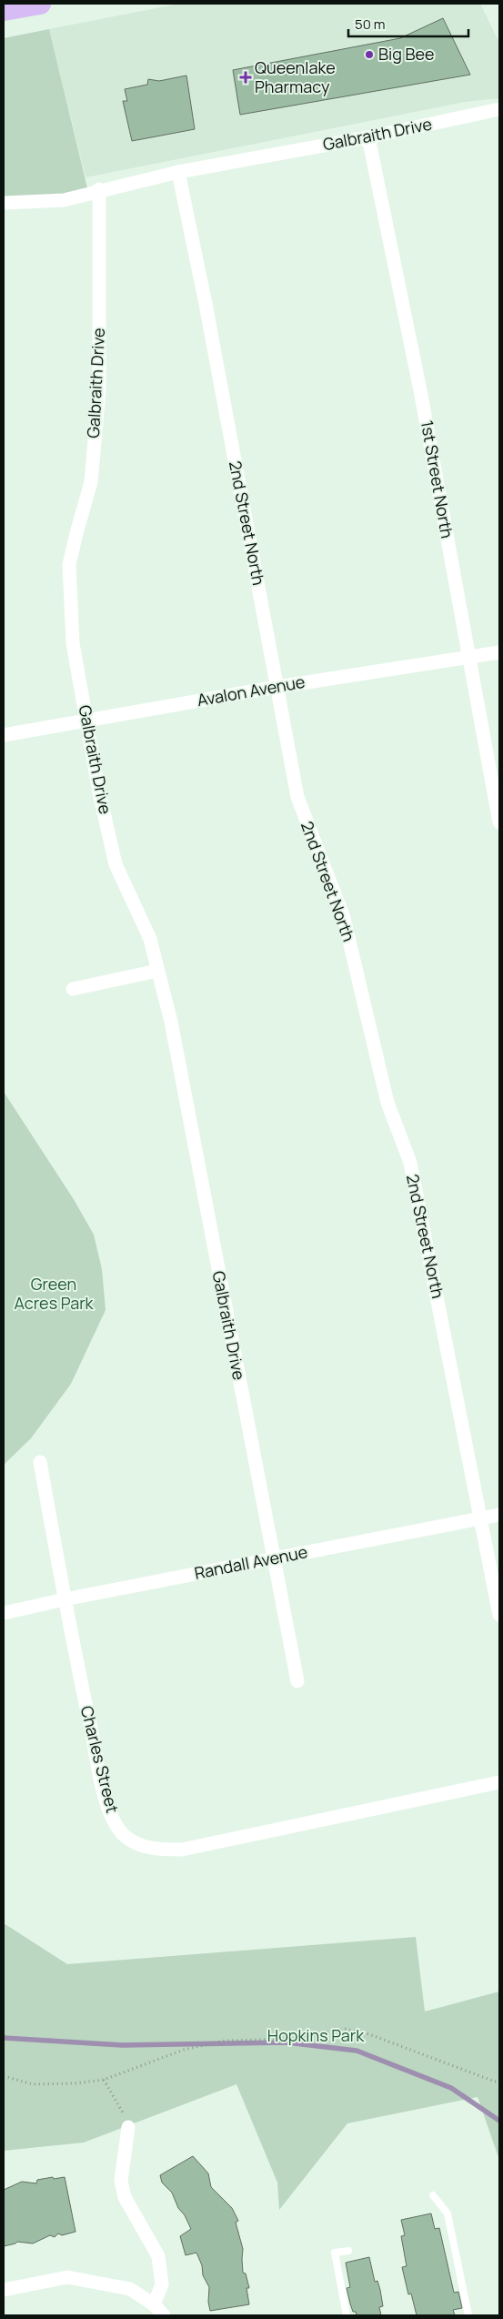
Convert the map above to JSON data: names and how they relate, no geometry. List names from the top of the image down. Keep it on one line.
{"streets":{"street":["Galbraith Drive","1st Street North","2nd Street North","Avalon Avenue","Randall Avenue","Charles Street"]},"crossings":[["Galbraith Drive","1st Street North"],["Galbraith Drive","2nd Street North"],["Galbraith Drive","Avalon Avenue"],["Galbraith Drive","Randall Avenue"],["1st Street North","Avalon Avenue"],["2nd Street North","Avalon Avenue"],["2nd Street North","Randall Avenue"],["Randall Avenue","Charles Street"]],"parks":["Green Acres Park","Hopkins Park"],"places":{"other":["Big Bee"],"health":["Queenlake Pharmacy"]},"scale_bar":"50 m"}
